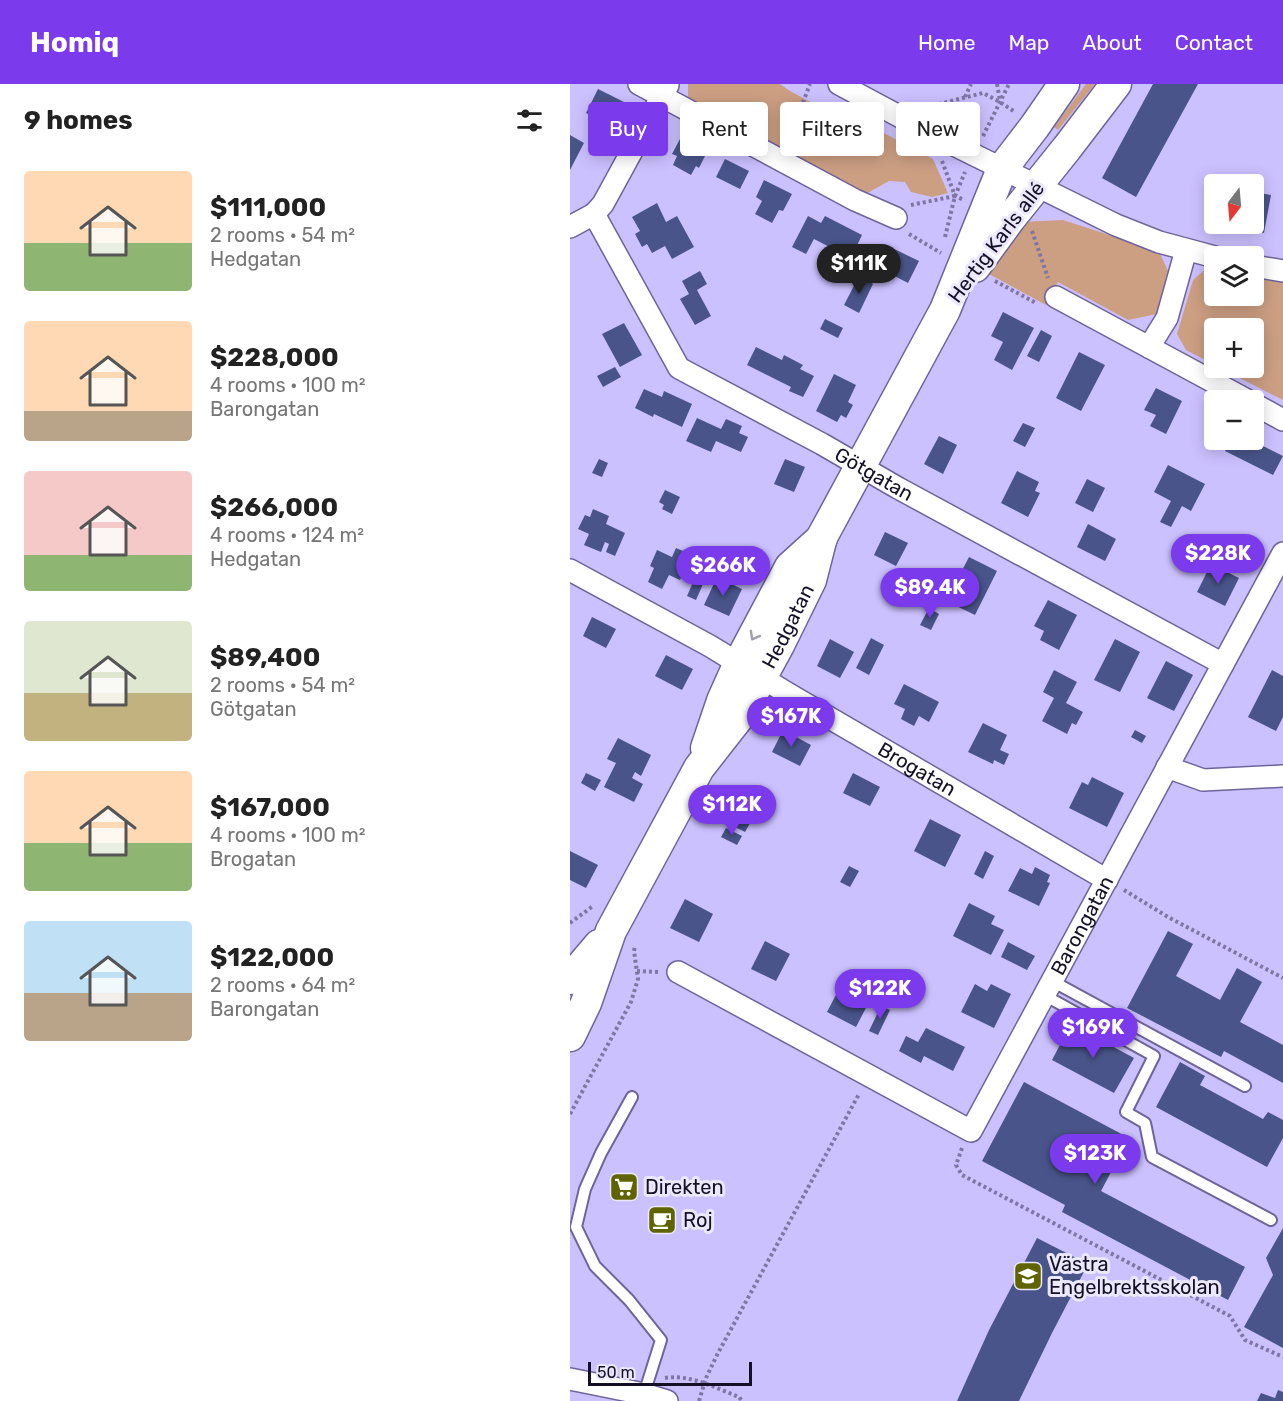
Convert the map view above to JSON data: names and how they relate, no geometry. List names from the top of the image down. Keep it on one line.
{"streets":{"main road":["Hertig Karls allé","Hedgatan"],"street":["Götgatan","Brogatan","Barongatan"]},"crossings":[["Hertig Karls allé","Hedgatan"],["Götgatan","Hedgatan"],["Götgatan","Barongatan"],["Hedgatan","Brogatan"],["Brogatan","Barongatan"]],"places":{"supermarket":["Direkten"],"cafe":["Roj"],"school or university":["Västra Engelbrektsskolan"]},"scale_bar":"50 m","north":"bottom","page":{"header":"Homiq","nav":["Home","Map","About","Contact"],"heading":"9 homes","chip":["Buy","Rent","Filters","New"],"list":[{"name":"$111,000","note":"2 rooms · 54 m² · Hedgatan"},{"name":"$228,000","note":"4 rooms · 100 m² · Barongatan"},{"name":"$266,000","note":"4 rooms · 124 m² · Hedgatan"},{"name":"$89,400","note":"2 rooms · 54 m² · Götgatan"},{"name":"$167,000","note":"4 rooms · 100 m² · Brogatan"},{"name":"$122,000","note":"2 rooms · 64 m² · Barongatan"}],"map_buttons":["+","−"],"price":["$111K","$228K","$266K","$89.4K","$167K","$112K","$122K","$169K","$123K"],"scale":"50 m"}}
